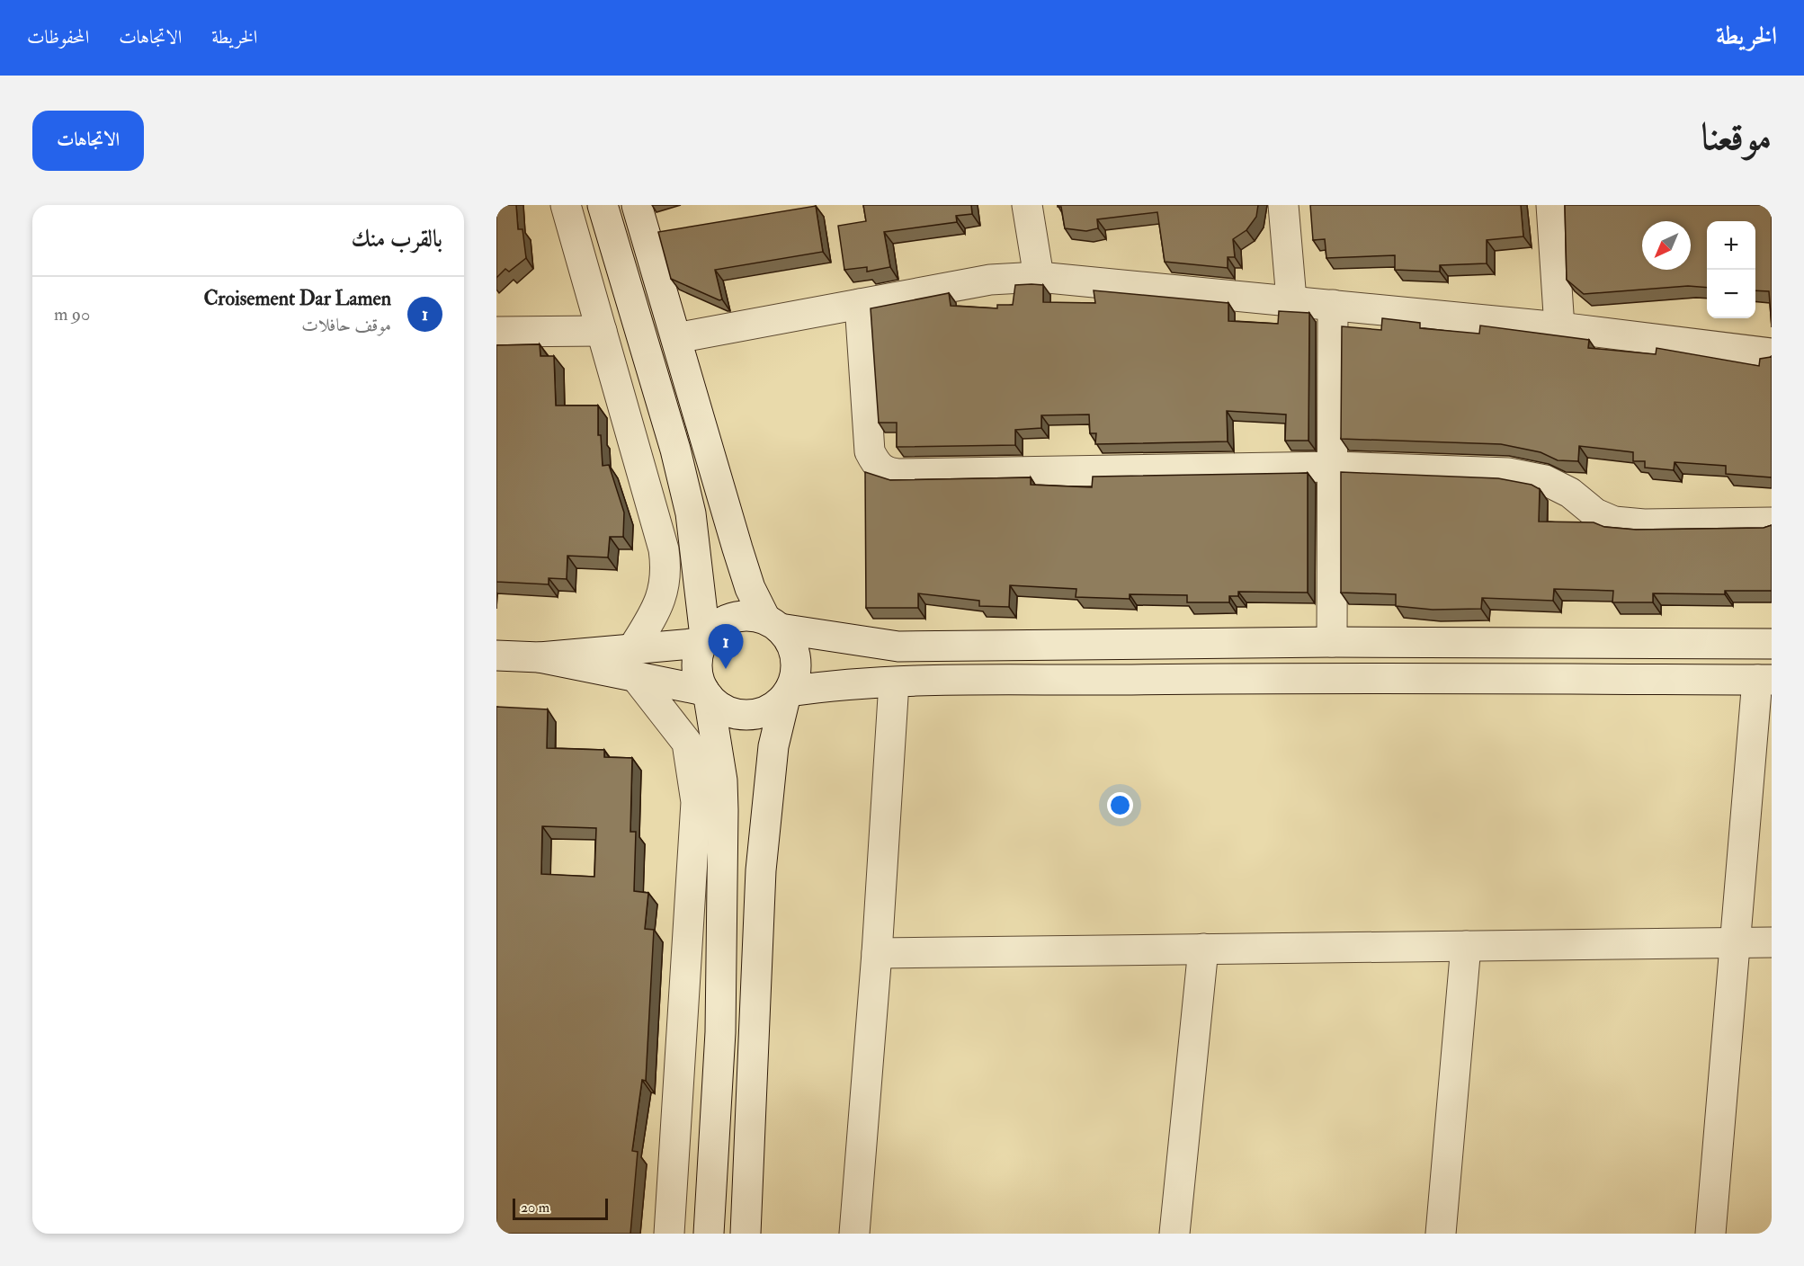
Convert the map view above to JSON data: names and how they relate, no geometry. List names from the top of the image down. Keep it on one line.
{"scale_bar":"20 m","north":"bottom left","page":{"header":"الخريطة","nav":["الخريطة","الاتجاهات","المحفوظات"],"title":"موقعنا","buttons":"الاتجاهات","heading":"بالقرب منك","map_buttons":["+","−"],"list":[{"mark":"1","name":"Croisement Dar Lamen","note":"موقف حافلات","value":"90 m"}],"pins":"1","scale":"20 m"}}
